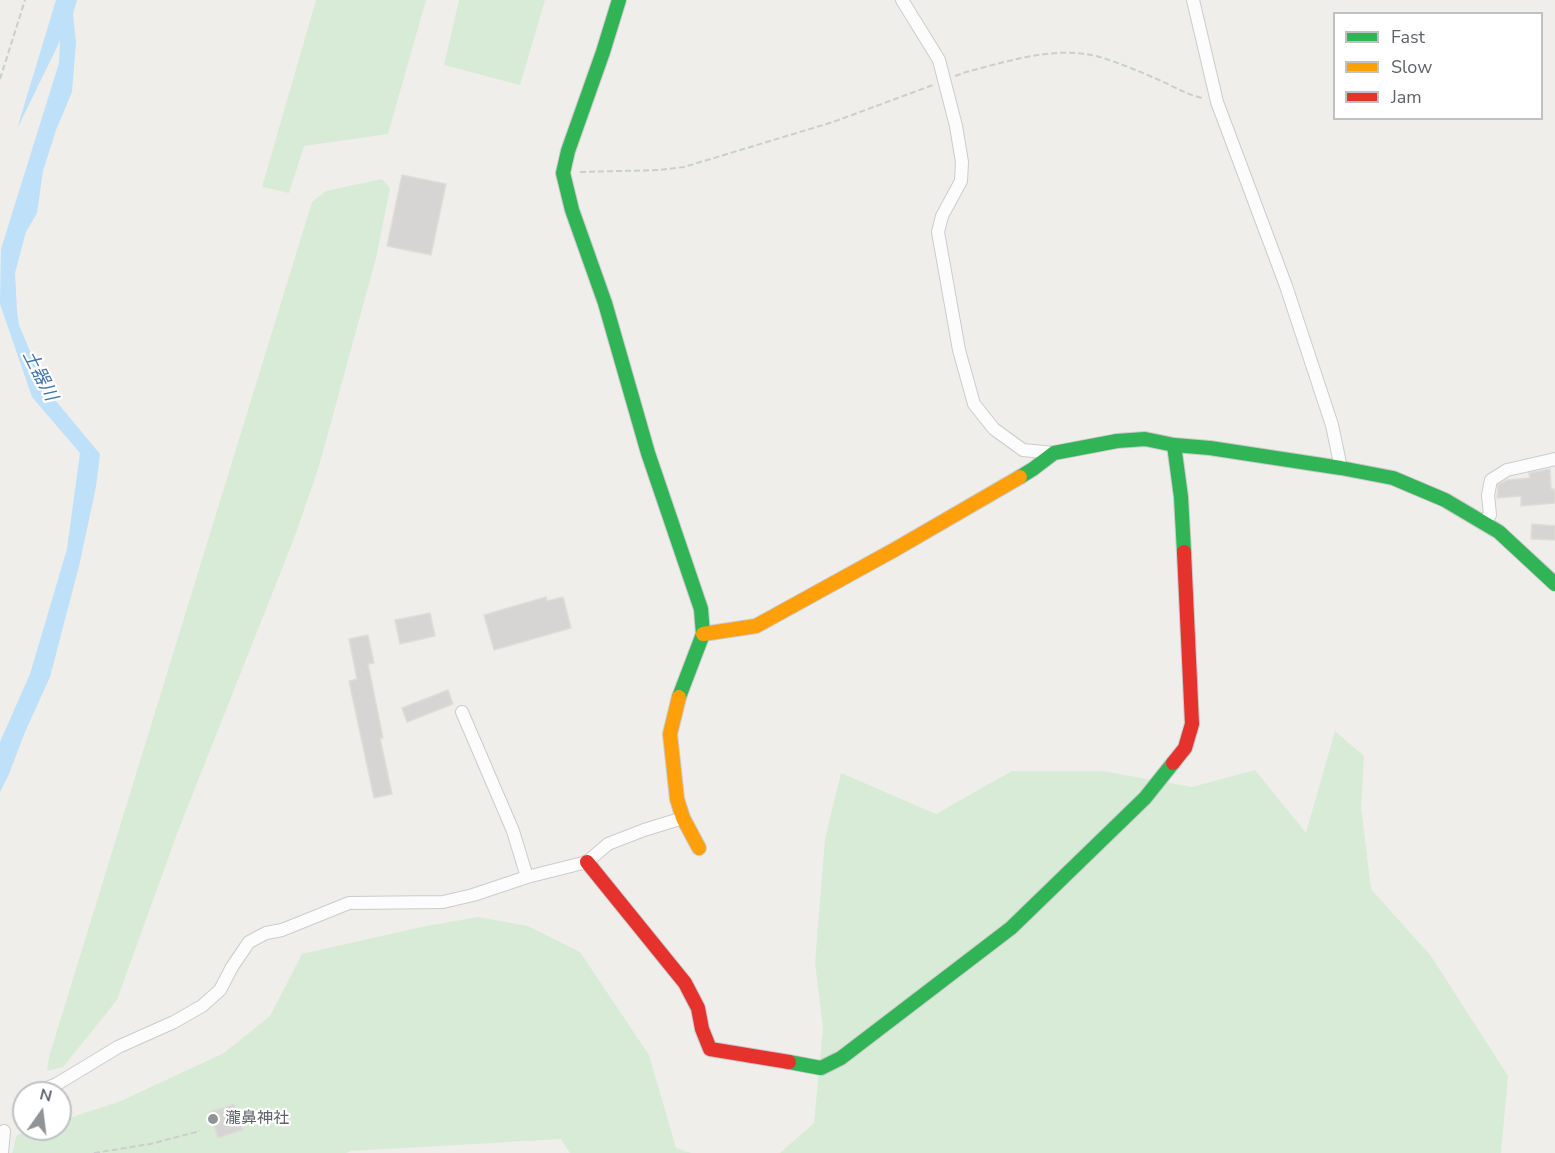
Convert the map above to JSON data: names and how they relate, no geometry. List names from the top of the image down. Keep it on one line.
{"water":["土器川"],"places":["瀧鼻神社"],"legend":["Fast","Slow","Jam"],"north":"top"}
